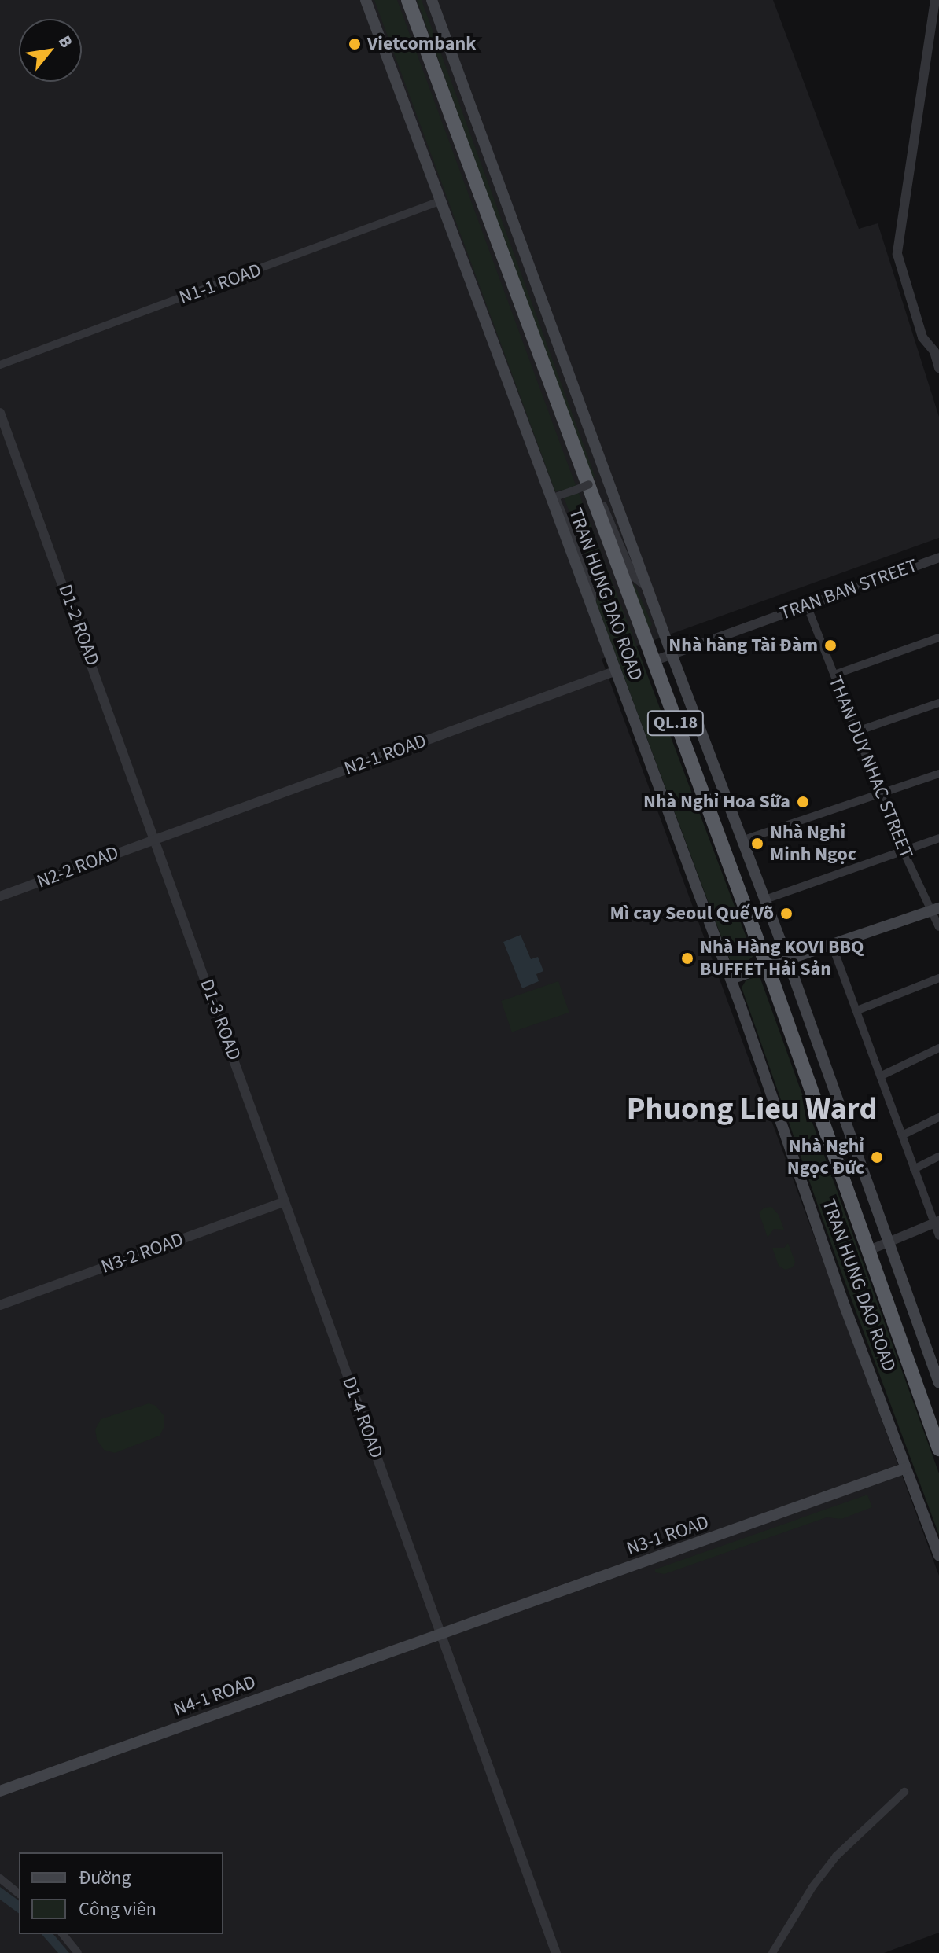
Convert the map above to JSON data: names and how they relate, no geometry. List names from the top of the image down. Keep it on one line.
{"streets":{"highway":["TRAN HUNG DAO ROAD","QL.18"],"main road":["N3-1 ROAD","N4-1 ROAD"],"street":["N1-1 ROAD","TRAN BAN STREET","D1-2 ROAD","N2-1 ROAD","THAN DUY NHAC STREET","N2-2 ROAD","D1-3 ROAD","N3-2 ROAD","D1-4 ROAD"]},"crossings":[["N1-1 ROAD","TRAN HUNG DAO ROAD"],["TRAN BAN STREET","TRAN HUNG DAO ROAD"],["TRAN BAN STREET","THAN DUY NHAC STREET"],["TRAN HUNG DAO ROAD","N2-1 ROAD"],["TRAN HUNG DAO ROAD","N3-1 ROAD"],["D1-2 ROAD","N2-1 ROAD"],["D1-2 ROAD","N2-2 ROAD"],["D1-2 ROAD","D1-3 ROAD"],["N2-1 ROAD","N2-2 ROAD"],["N2-1 ROAD","D1-3 ROAD"],["N2-2 ROAD","D1-3 ROAD"],["D1-3 ROAD","N3-2 ROAD"],["D1-3 ROAD","D1-4 ROAD"],["N3-2 ROAD","D1-4 ROAD"],["D1-4 ROAD","N3-1 ROAD"],["D1-4 ROAD","N4-1 ROAD"],["N3-1 ROAD","N4-1 ROAD"]],"districts":["Phuong Lieu Ward"],"places":["Vietcombank","Nhà hàng Tài Đàm","Nhà Nghỉ Hoa Sữa","Nhà Nghỉ Minh Ngọc","Mì cay Seoul Quế Võ","Nhà Hàng KOVI BBQ BUFFET Hải Sản","Nhà Nghỉ Ngọc Đức"],"legend":["Đường","Công viên"],"north":"top right"}
